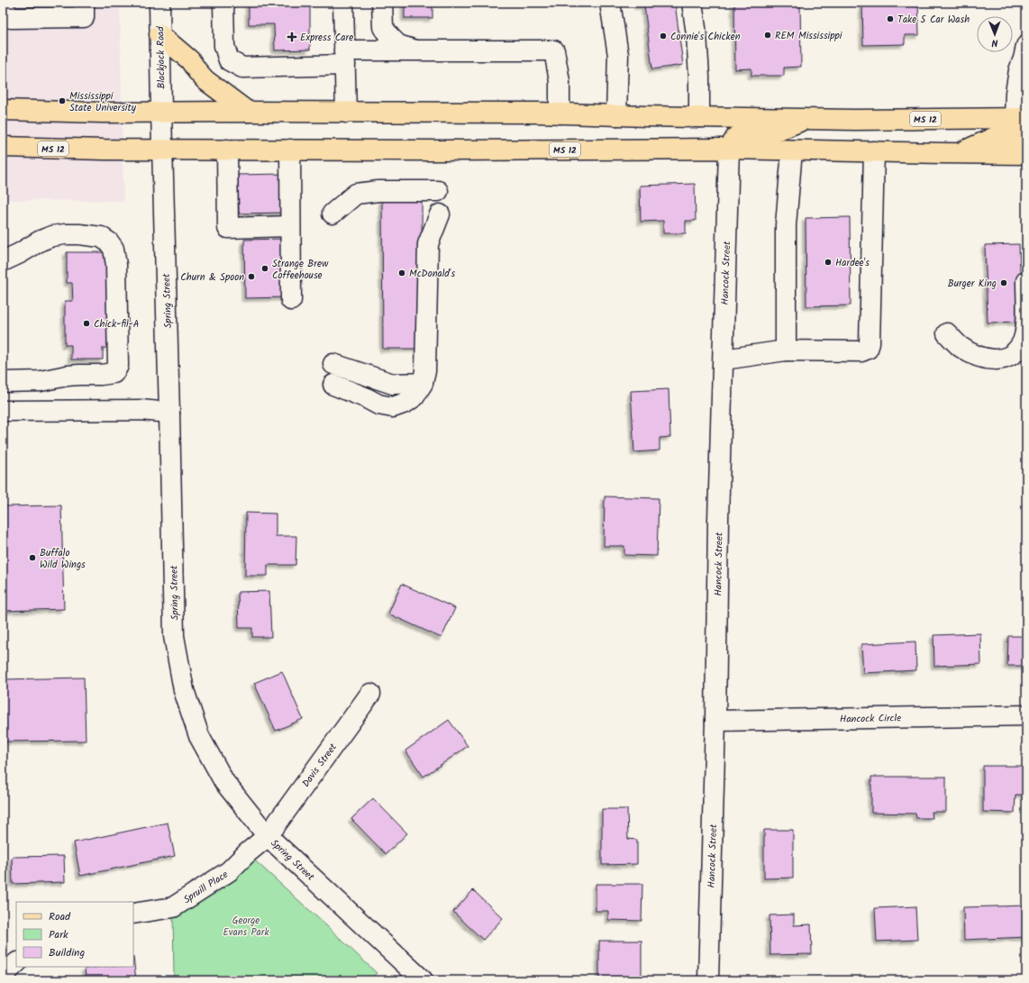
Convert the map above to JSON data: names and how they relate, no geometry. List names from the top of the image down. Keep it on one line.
{"streets":{"main road":["MS 12"],"street":["Blackjack Road","Hancock Street","Spring Street","Hancock Circle","Davis Street","Spruill Place"]},"crossings":[["Blackjack Road","MS 12"],["Blackjack Road","Spring Street"],["MS 12","Hancock Street"],["MS 12","Spring Street"],["Hancock Street","Hancock Circle"],["Spring Street","Davis Street"],["Spring Street","Spruill Place"],["Davis Street","Spruill Place"]],"parks":["George Evans Park"],"places":{"other":["Take 5 Car Wash","REM Mississippi","Connie's Chicken","Mississippi State University","Hardee's","Strange Brew Coffeehouse","McDonald's","Churn & Spoon","Burger King","Chick-fil-A","Buffalo Wild Wings"],"health":["Express Care"]},"legend":["Road","Park","Building"],"north":"bottom"}
